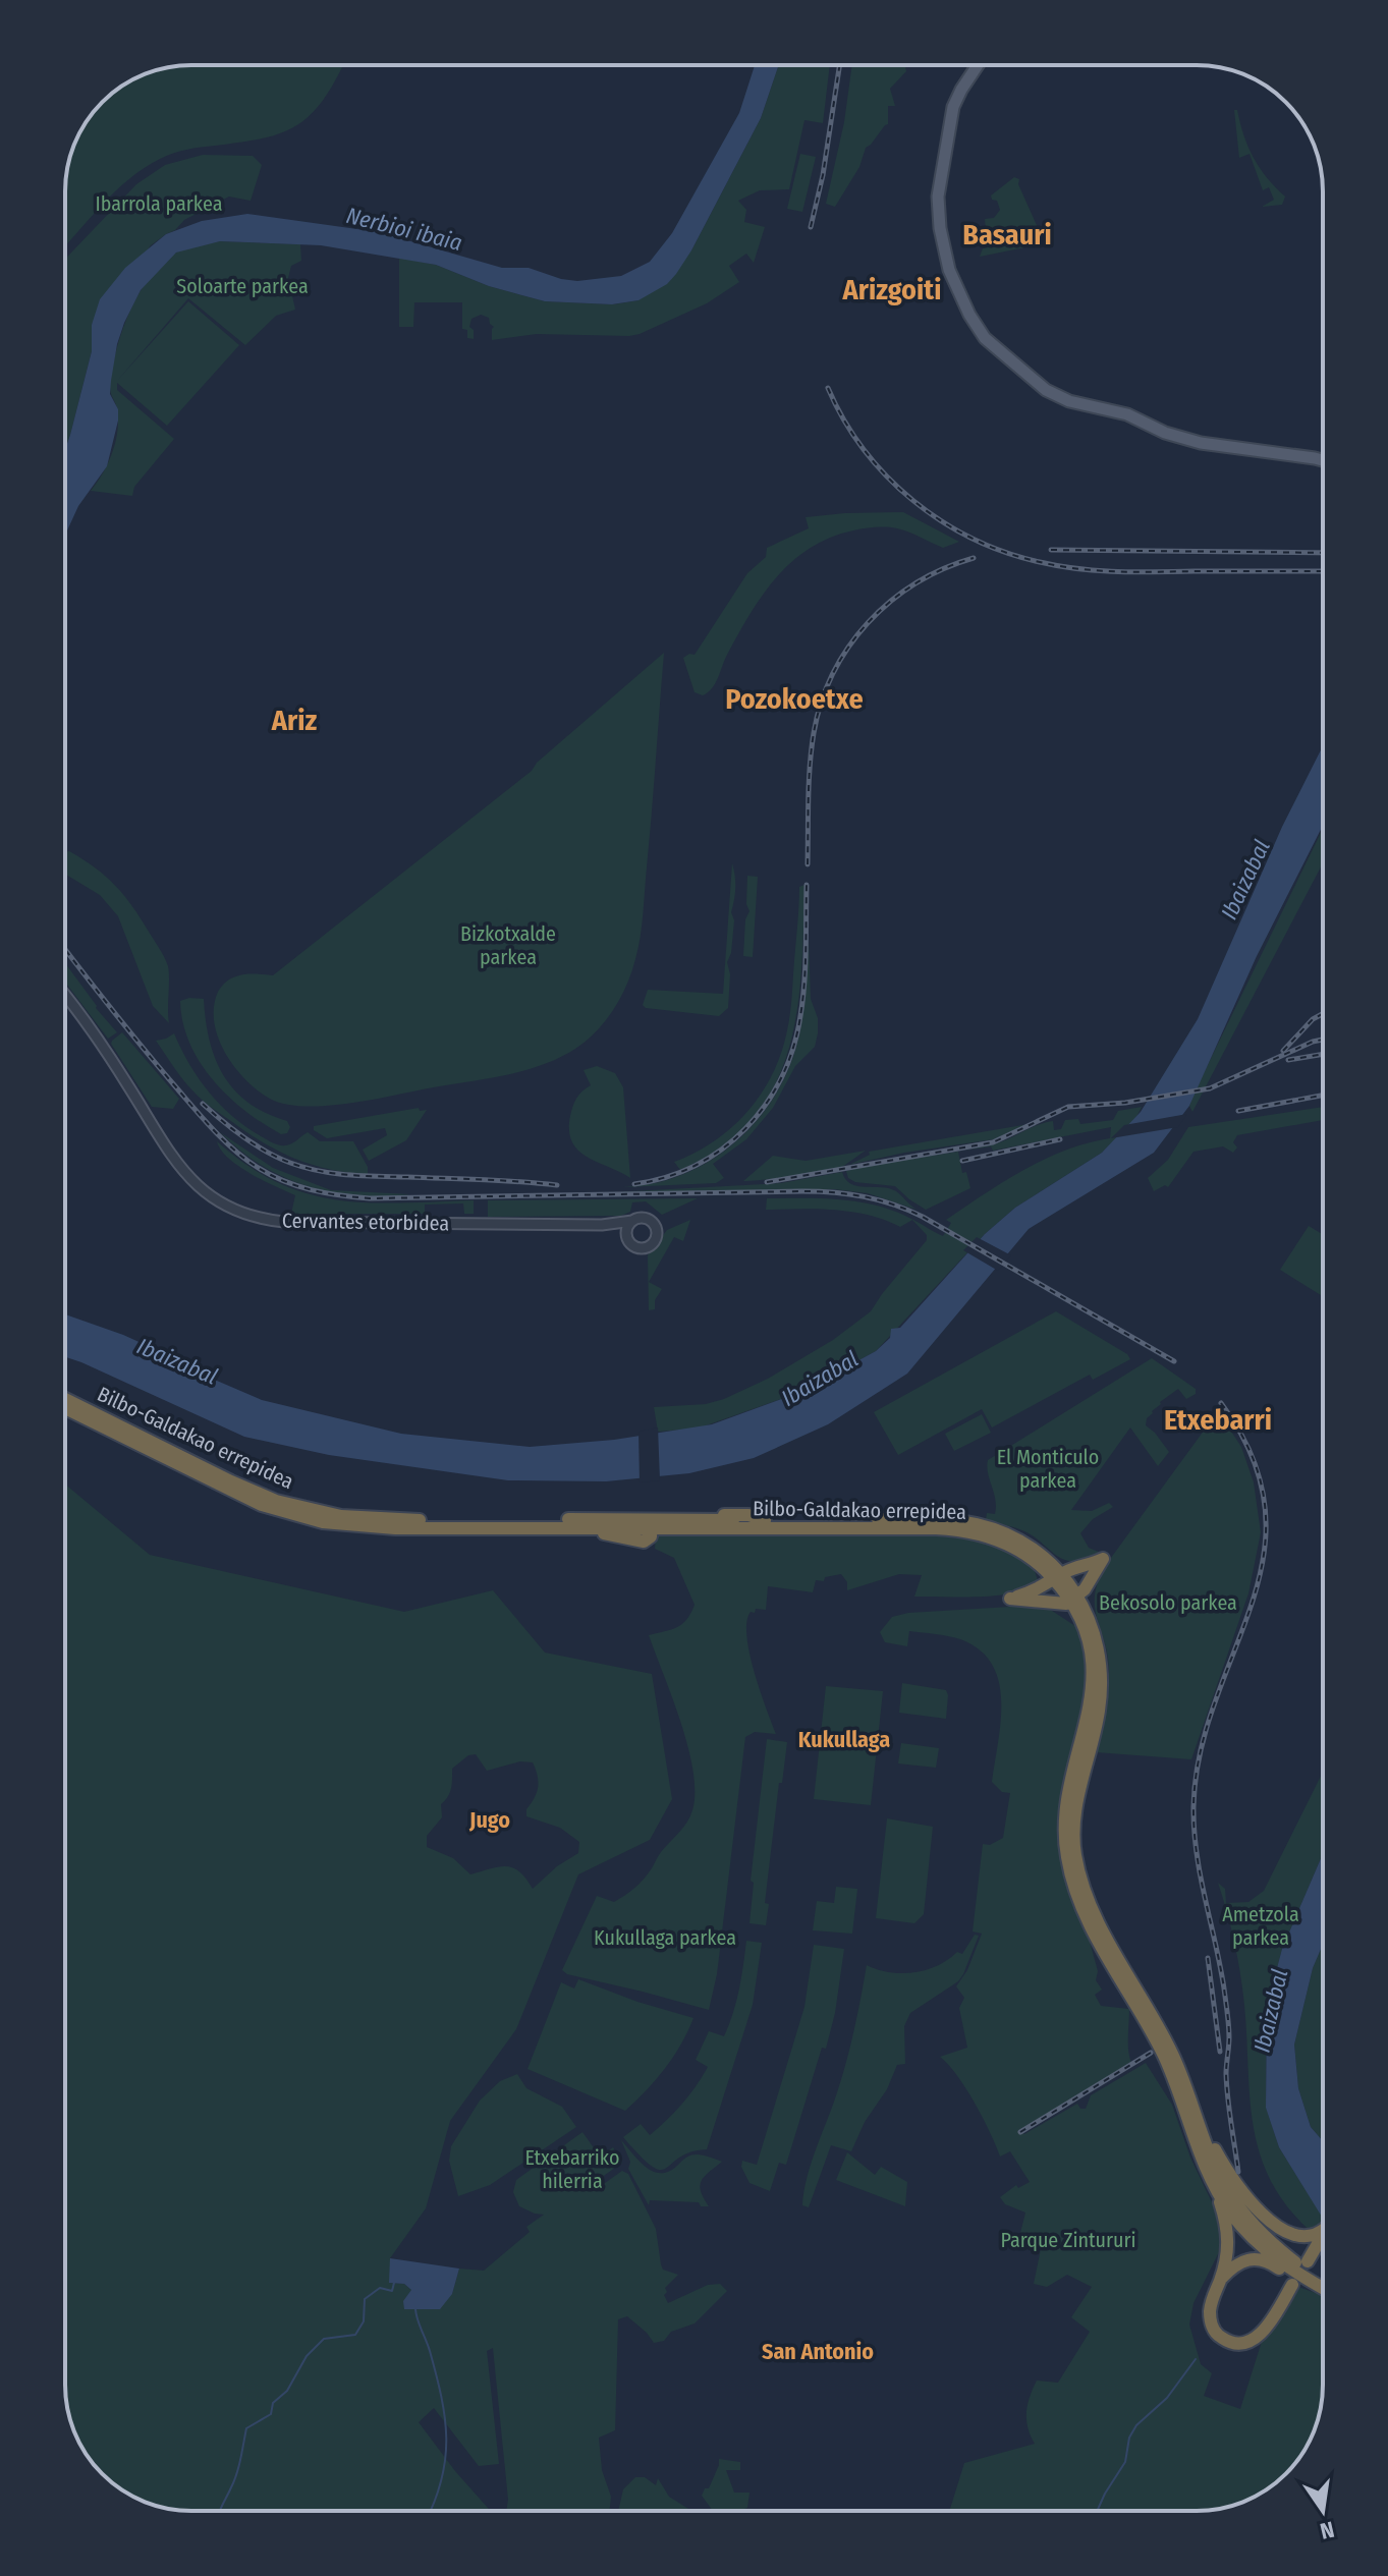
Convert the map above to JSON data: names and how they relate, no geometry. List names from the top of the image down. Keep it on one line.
{"streets":{"highway":["Bilbo-Galdakao errepidea"],"street":["Cervantes etorbidea"]},"districts":["Basauri","Arizgoiti","Pozokoetxe","Ariz","Etxebarri","Kukullaga","Jugo","San Antonio"],"water":["Nerbioi ibaia","Ibaizabal"],"parks":["Ibarrola parkea","Soloarte parkea","Bizkotxalde parkea","El Monticulo parkea","Bekosolo parkea","Ametzola parkea","Kukullaga parkea","Etxebarriko hilerria","Parque Zintururi"],"north":"bottom"}
